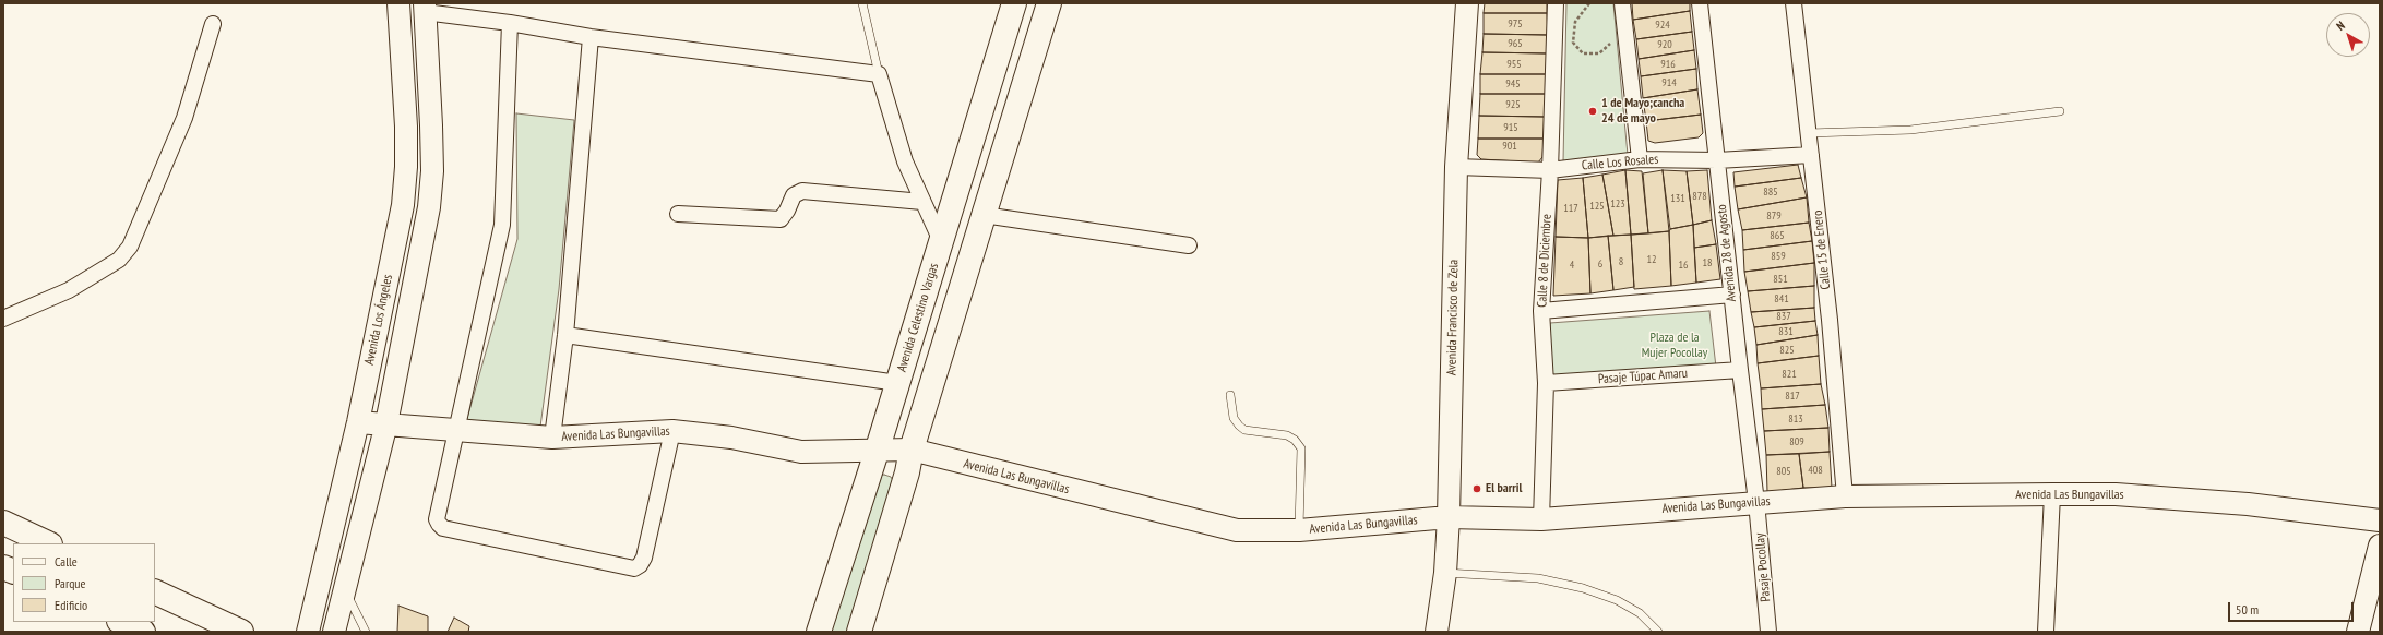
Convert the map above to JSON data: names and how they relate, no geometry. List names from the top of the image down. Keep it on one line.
{"streets":{"highway":["Avenida Celestino Vargas"],"street":["Calle Los Rosales","Calle 15 de Enero","Avenida 28 de Agosto","Calle 8 de Diciembre","Avenida Francisco de Zela","Avenida Los Ángeles","Pasaje Túpac Amaru","Avenida Las Bungavillas","Pasaje Pocollay"]},"crossings":[["Calle Los Rosales","Calle 15 de Enero"],["Calle Los Rosales","Avenida 28 de Agosto"],["Calle Los Rosales","Calle 8 de Diciembre"],["Calle Los Rosales","Avenida Francisco de Zela"],["Calle 15 de Enero","Avenida Las Bungavillas"],["Avenida 28 de Agosto","Pasaje Túpac Amaru"],["Avenida 28 de Agosto","Avenida Las Bungavillas"],["Avenida 28 de Agosto","Pasaje Pocollay"],["Calle 8 de Diciembre","Pasaje Túpac Amaru"],["Calle 8 de Diciembre","Avenida Las Bungavillas"],["Avenida Celestino Vargas","Avenida Las Bungavillas"],["Avenida Francisco de Zela","Avenida Las Bungavillas"],["Avenida Los Ángeles","Avenida Las Bungavillas"],["Avenida Las Bungavillas","Pasaje Pocollay"]],"parks":["Plaza de la Mujer Pocollay"],"places":["1 de Mayo;cancha 24 de mayo","El barril"],"house_numbers":["975","924","965","920","955","916","914","945","925","915","901","885","878","131","123","125","117","879","865","859","12","8","18","6","4","16","851","841","837","831","825","821","817","813","809","408","805"],"legend":["Calle","Parque","Edificio"],"scale_bar":"50 m","north":"top left"}
